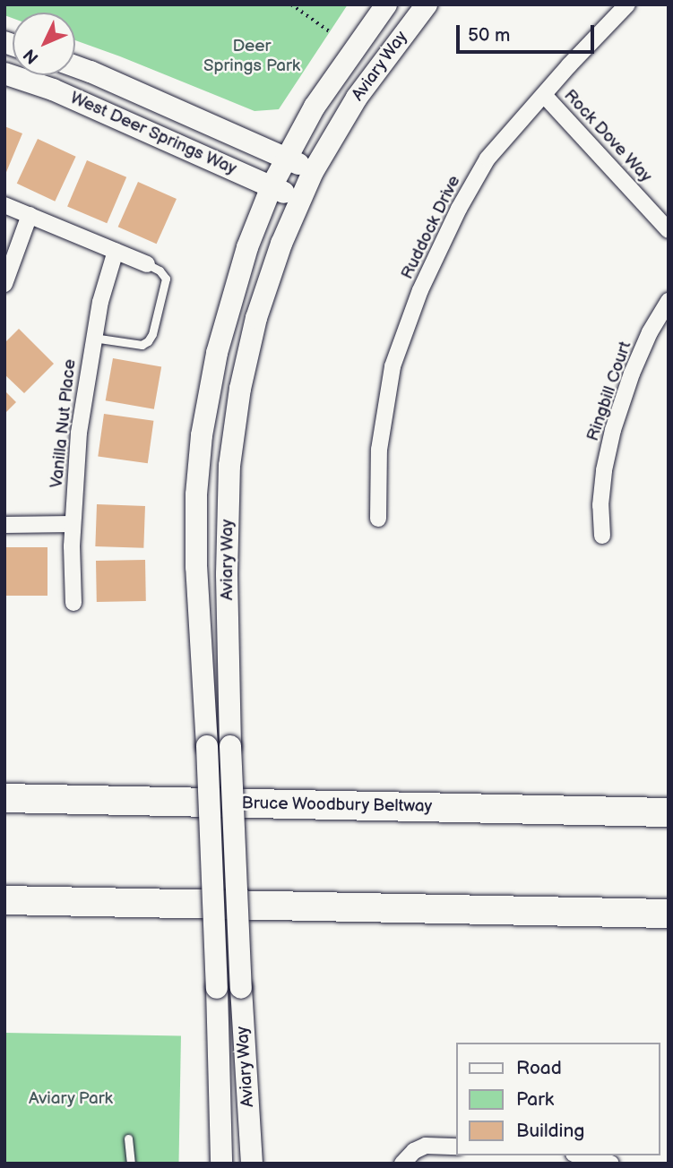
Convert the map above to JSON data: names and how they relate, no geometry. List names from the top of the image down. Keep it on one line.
{"streets":{"highway":["Bruce Woodbury Beltway"],"main road":["Aviary Way","West Deer Springs Way"],"street":["Rock Dove Way","Ruddock Drive","Ringbill Court","Vanilla Nut Place"]},"crossings":[["Aviary Way","West Deer Springs Way"],["Rock Dove Way","Ruddock Drive"]],"parks":["Deer Springs Park","Aviary Park"],"legend":["Road","Park","Building"],"scale_bar":"50 m","north":"bottom left"}
